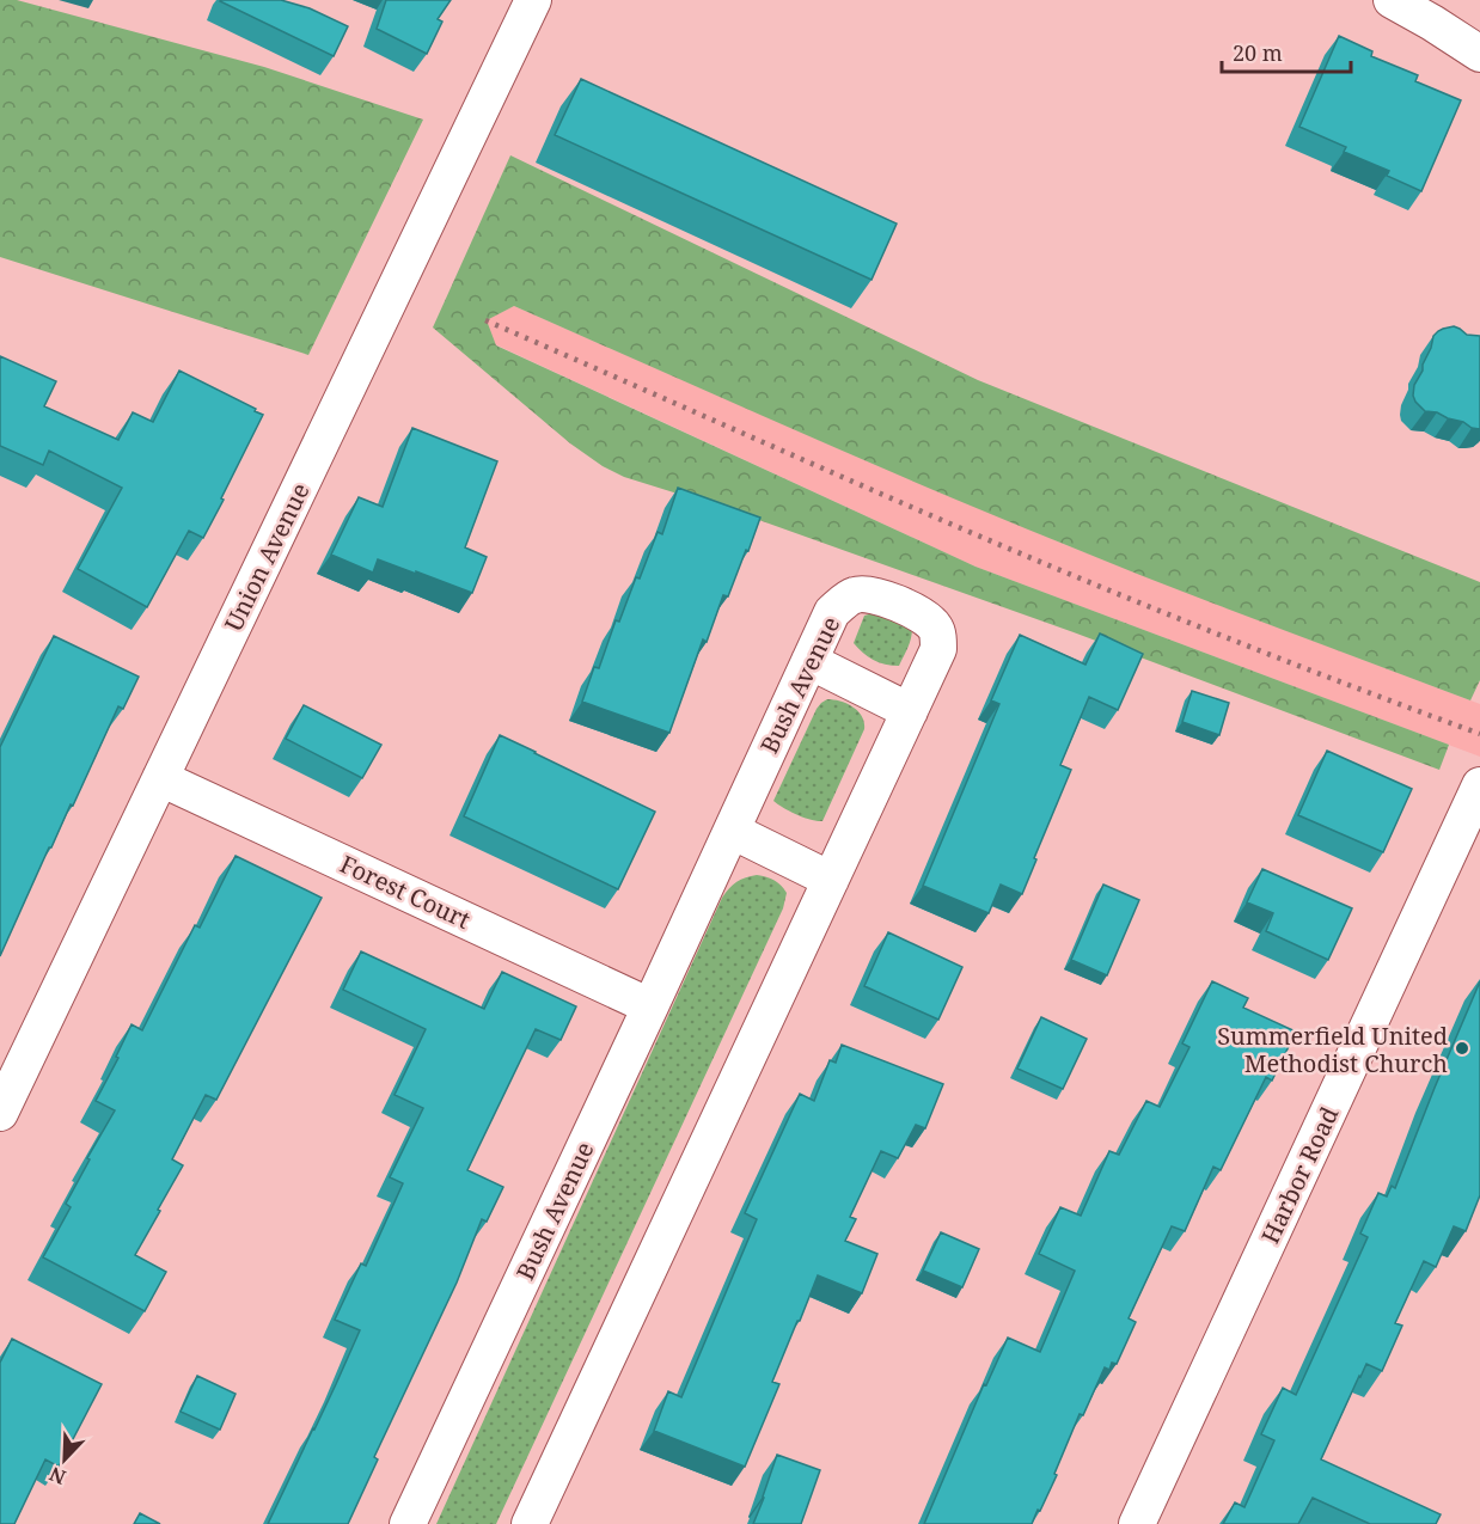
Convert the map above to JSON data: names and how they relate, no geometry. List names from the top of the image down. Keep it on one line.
{"streets":{"street":["Union Avenue","Bush Avenue","Forest Court","Harbor Road"]},"crossings":[["Union Avenue","Forest Court"],["Bush Avenue","Forest Court"]],"places":["Summerfield United Methodist Church"],"scale_bar":"20 m","north":"bottom left"}
